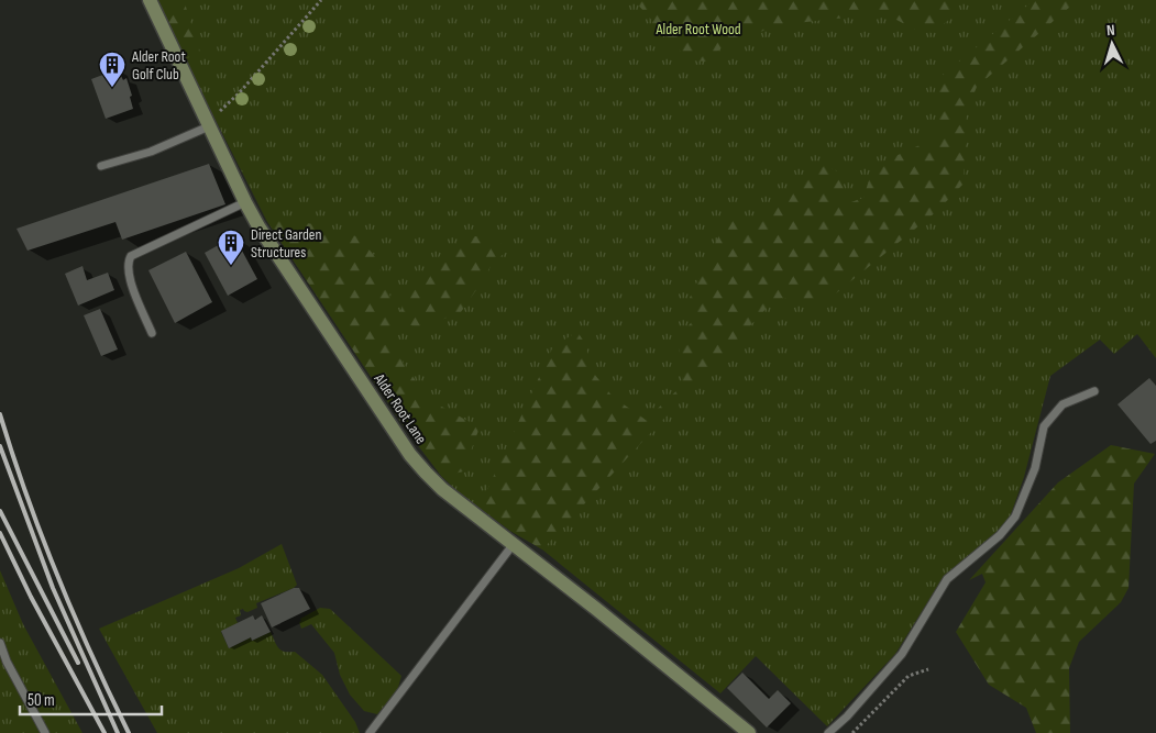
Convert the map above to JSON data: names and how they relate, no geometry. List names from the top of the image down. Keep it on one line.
{"streets":{"street":["Alder Root Lane"]},"parks":["Alder Root Wood"],"places":{"building":["Alder Root Golf Club","Direct Garden Structures"]},"scale_bar":"50 m","north":"top"}
